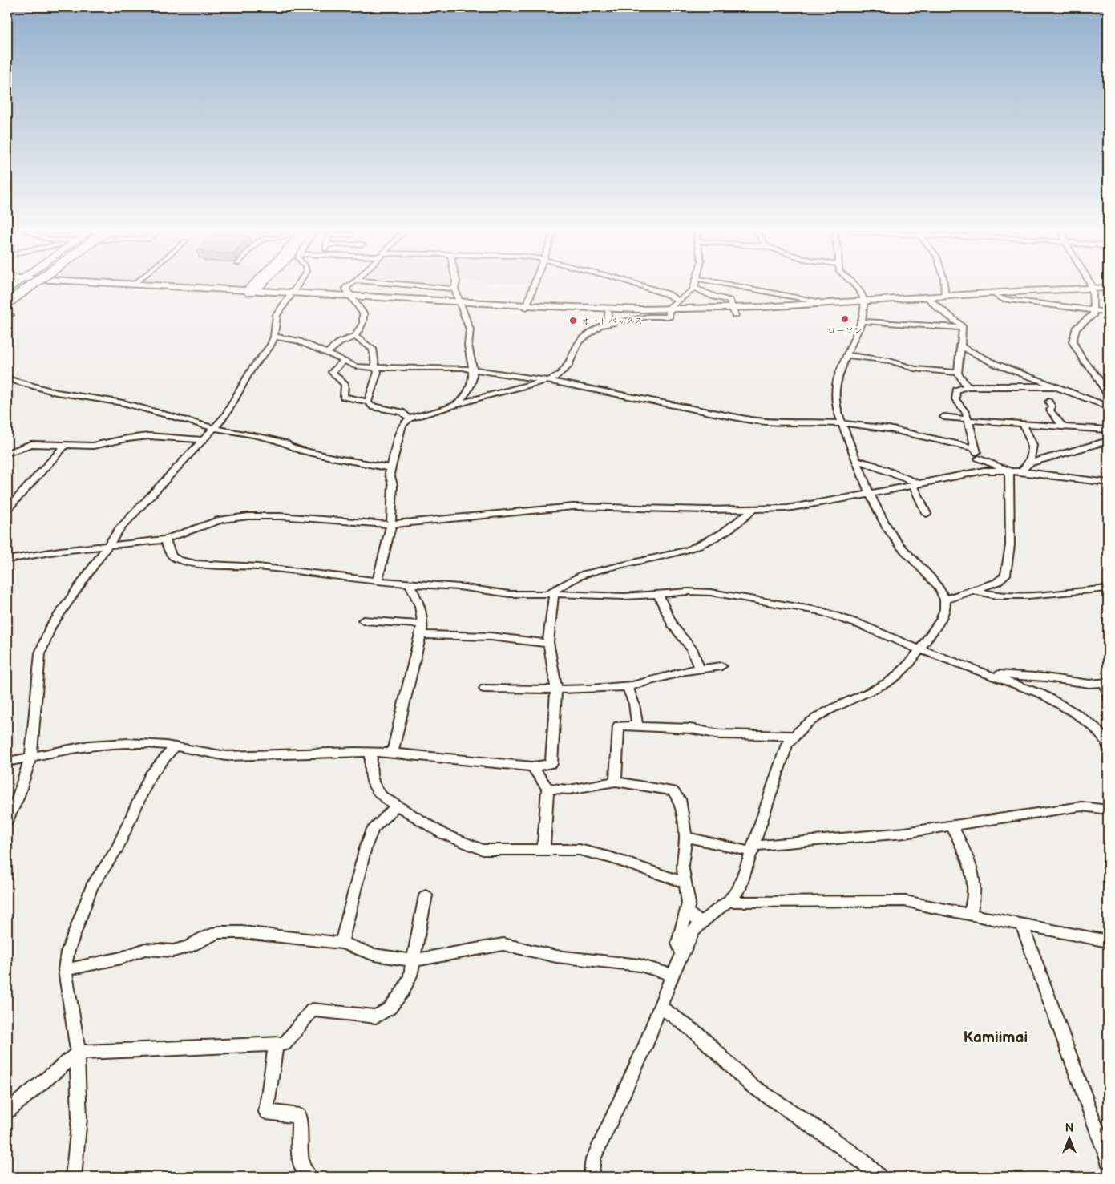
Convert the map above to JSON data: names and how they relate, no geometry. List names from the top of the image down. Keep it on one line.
{"districts":["Kamiimai"],"places":["ローソン","オートバックス"],"north":"top"}
